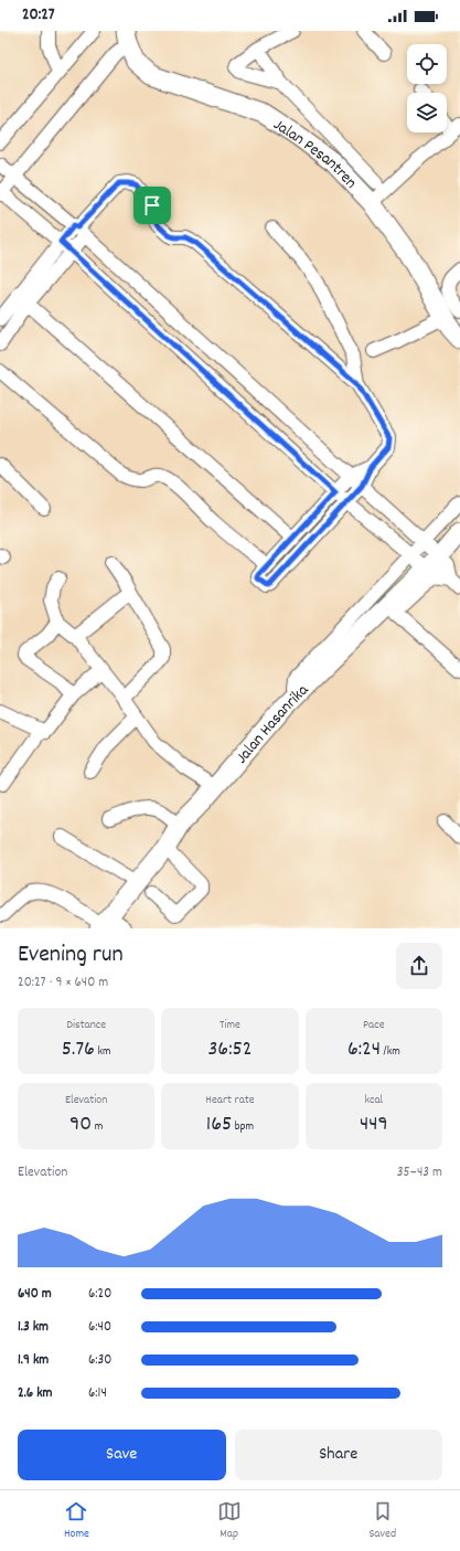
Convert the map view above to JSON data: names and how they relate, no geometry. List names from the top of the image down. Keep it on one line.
{"streets":{"street":["Jalan Pesantren","Jalan Hasanrika"]},"page":{"status":"20:27","heading":["Evening run","20:27 · 9 × 640 m"],"stats":[["Distance","5.76 km"],["Time","36:52"],["Pace","6:24 /km"],["Elevation","90 m"],["Heart rate","165 bpm"],["kcal","449"]],"chart":["Elevation","35–43 m"],"list":[{"name":"640 m","note":"6:20"},{"name":"1.3 km","note":"6:40"},{"name":"1.9 km","note":"6:30"},{"name":"2.6 km","note":"6:14"}],"buttons":["Save","Share"],"tabs":["Home","Map","Saved"]}}
